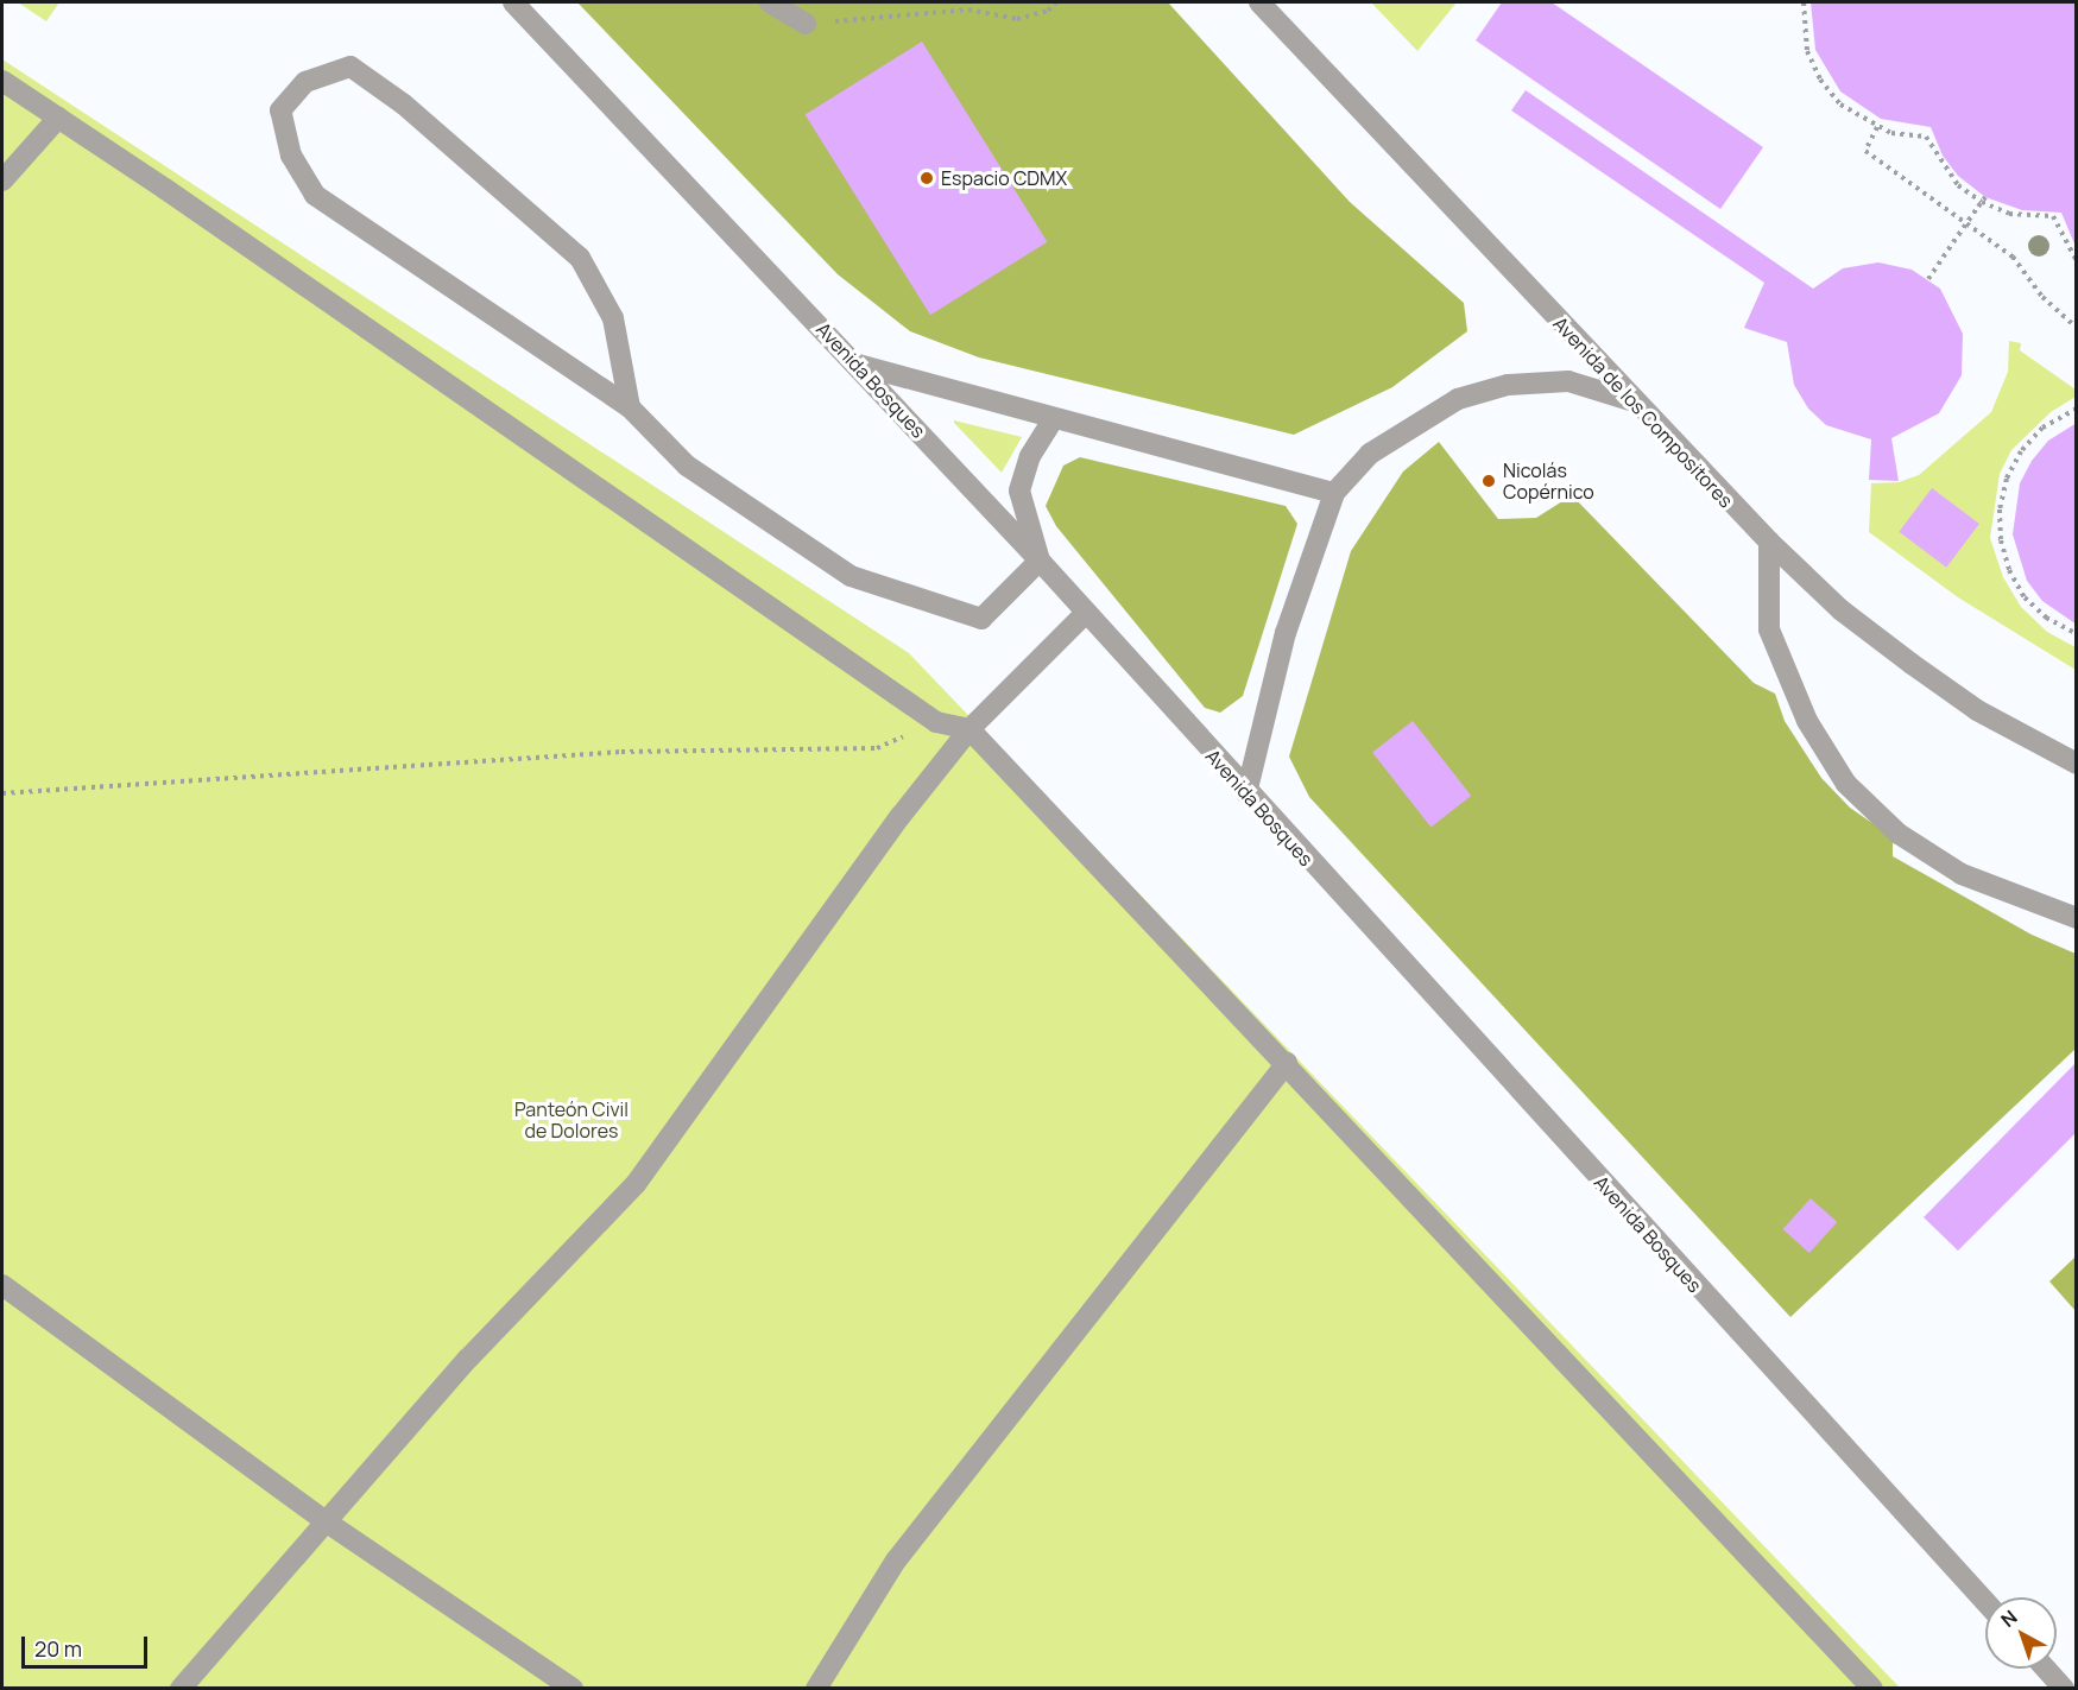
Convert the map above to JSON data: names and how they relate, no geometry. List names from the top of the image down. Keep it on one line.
{"streets":{"street":["Avenida Bosques","Avenida de los Compositores"]},"parks":["Panteón Civil de Dolores"],"places":["Espacio CDMX","Nicolás Copérnico"],"scale_bar":"20 m","north":"top left"}
